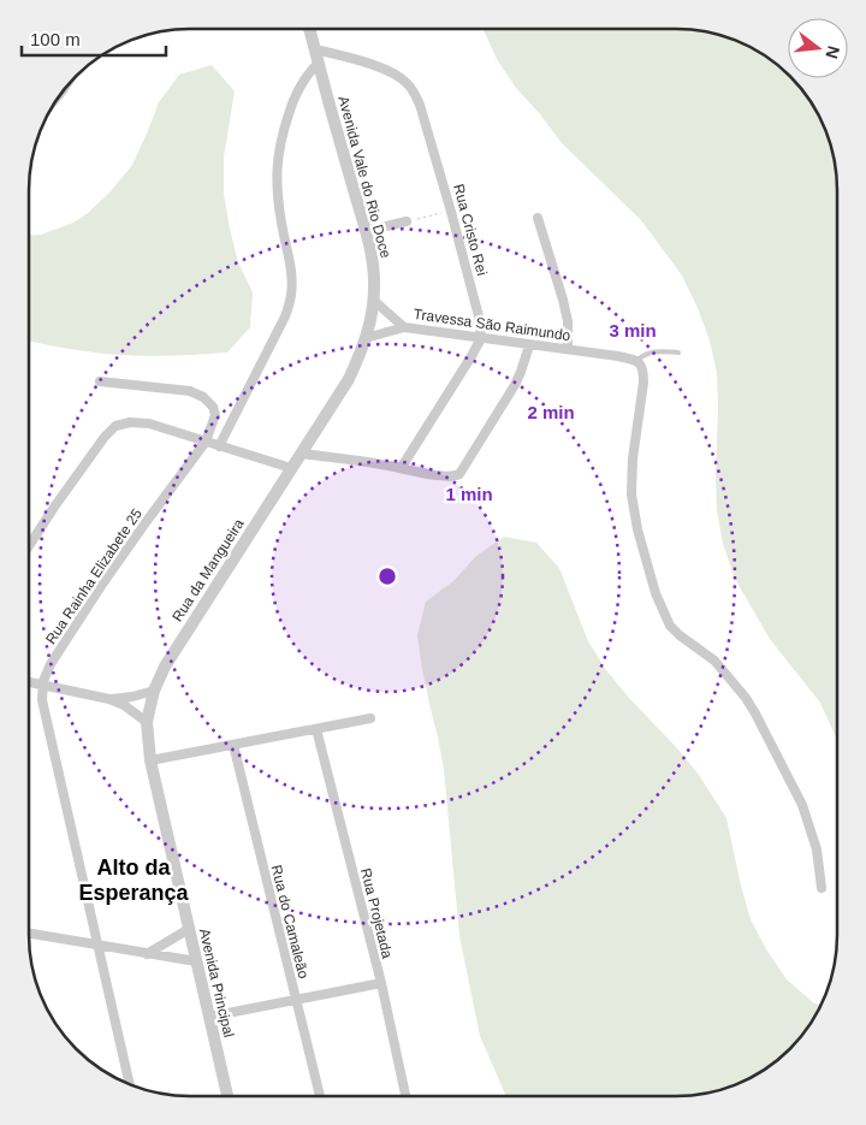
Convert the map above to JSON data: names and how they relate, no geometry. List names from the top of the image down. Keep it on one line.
{"streets":{"street":["Avenida Vale do Rio Doce","Rua Cristo Rei","Travessa São Raimundo","Rua da Mangueira","Rua Rainha Elizabete 25","Rua Projetada","Rua do Camaleão","Avenida Principal"]},"crossings":[["Avenida Vale do Rio Doce","Rua Cristo Rei"],["Avenida Vale do Rio Doce","Travessa São Raimundo"],["Avenida Vale do Rio Doce","Rua da Mangueira"],["Rua Cristo Rei","Travessa São Raimundo"],["Rua da Mangueira","Avenida Principal"]],"districts":["Alto da Esperança"],"scale_bar":"100 m","north":"right","rings":["3 min","2 min","1 min"]}
